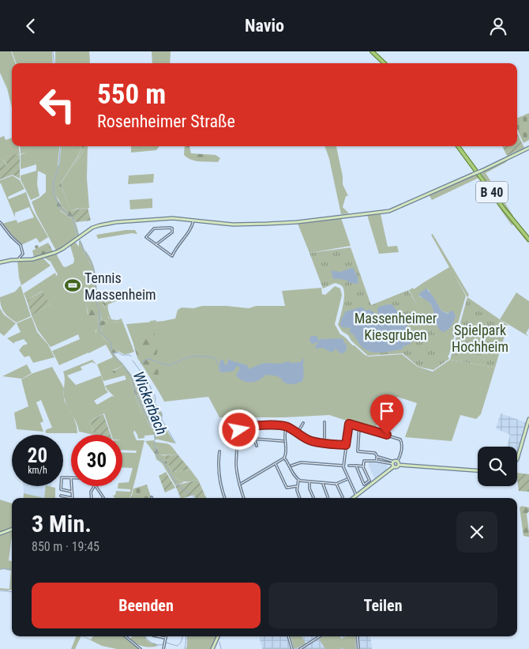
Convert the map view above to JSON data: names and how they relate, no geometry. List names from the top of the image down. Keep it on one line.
{"streets":{"main road":["B 40"]},"water":["Wickerbach"],"parks":["Massenheimer Kiesgruben","Spielpark Hochheim"],"places":{"sports":["Tennis Massenheim"]},"page":{"header":"Navio","turn":["550 m","Rosenheimer Straße"],"speed":"20 km/h","limit":"30","heading":["3 Min.","850 m · 19:45"],"buttons":["Beenden","Teilen"]}}
